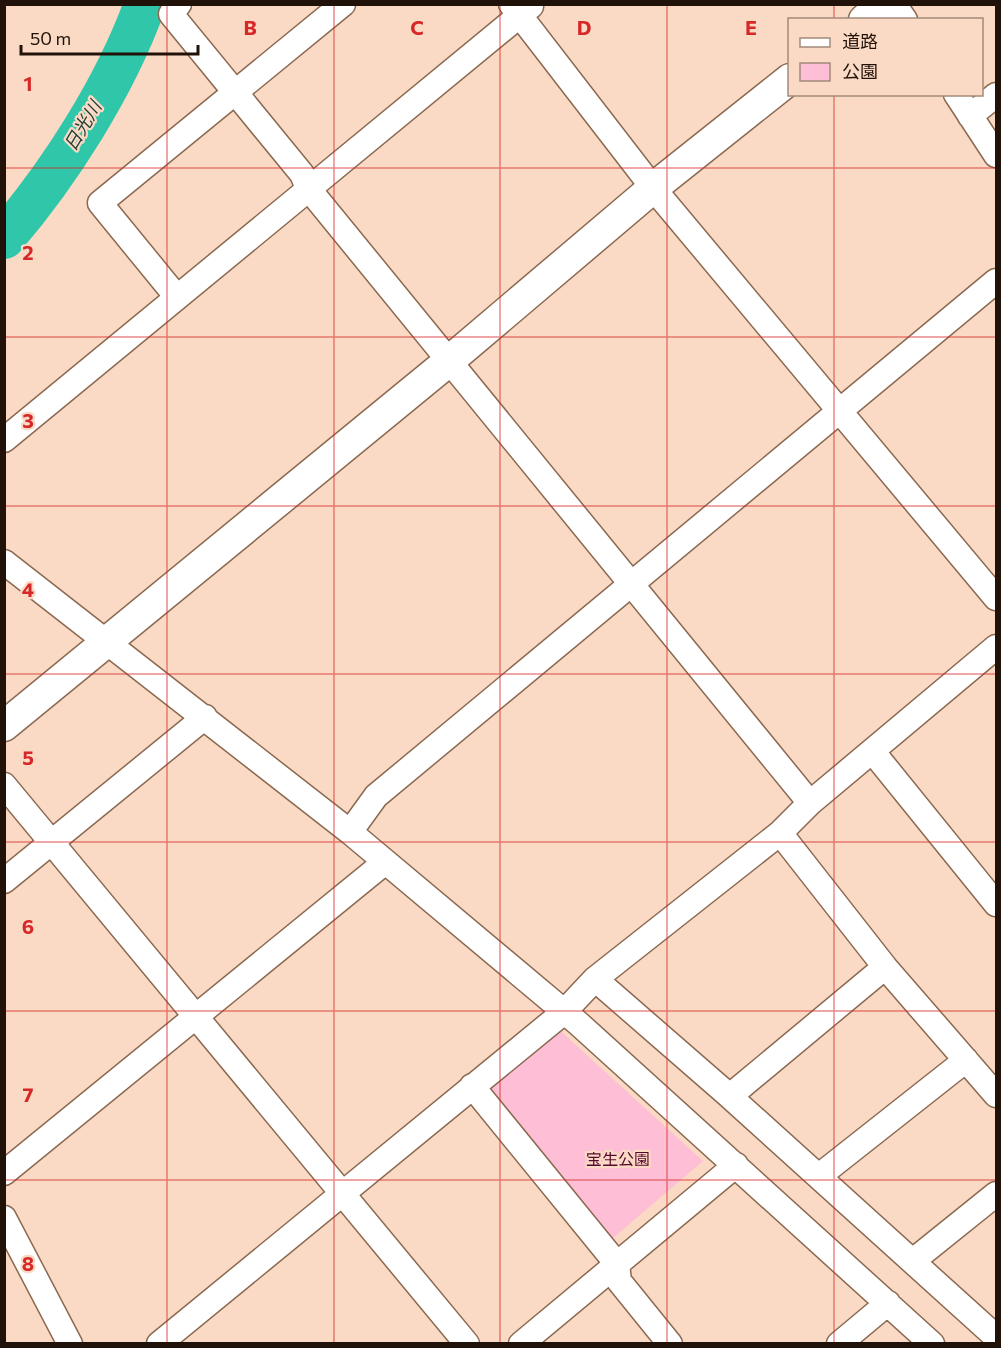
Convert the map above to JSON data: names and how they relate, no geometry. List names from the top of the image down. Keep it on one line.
{"water":["日光川"],"parks":["宝生公園"],"legend":["道路","公園"],"scale_bar":"50 m","grid":{"columns":["B","C","D","E"],"rows":["1","2","3","4","5","6","7","8"]}}
